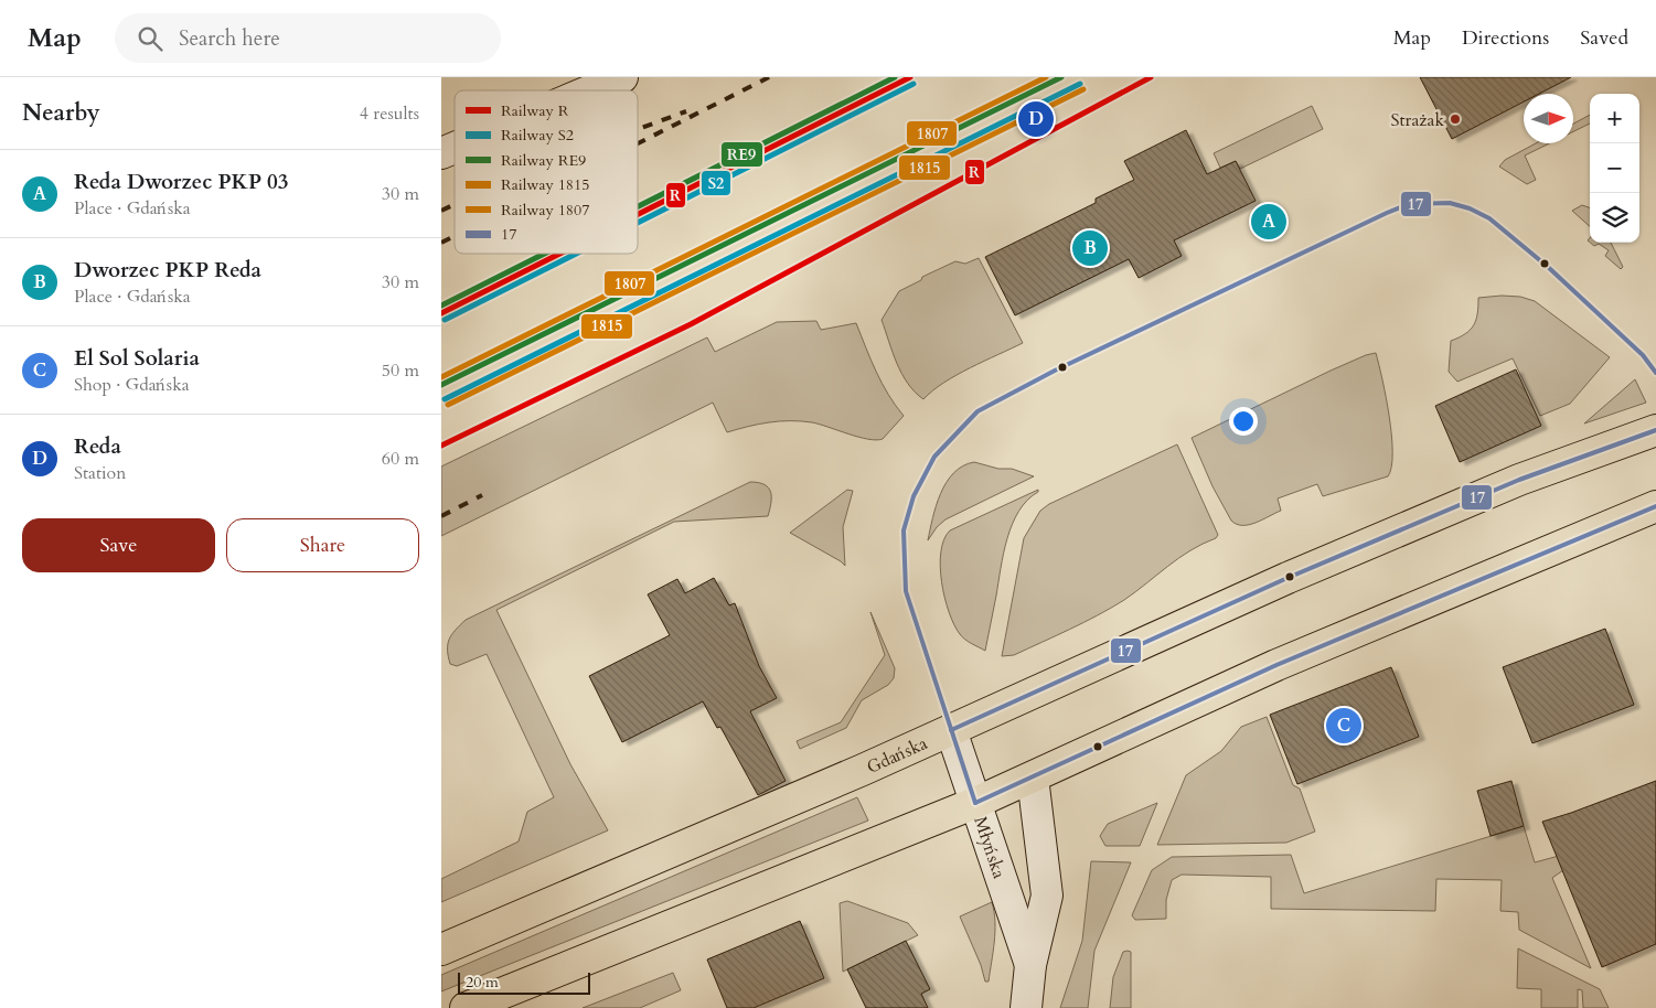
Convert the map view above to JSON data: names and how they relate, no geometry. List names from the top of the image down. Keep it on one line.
{"streets":{"main road":["Gdańska"],"street":["Młyńska"]},"crossings":[["Gdańska","Młyńska"]],"places":["Strażak"],"lines":["rail line R","rail line RE9","rail line 1807","rail line S2","rail line 1815","transit line 17"],"legend":["Railway R","Railway S2","Railway RE9","Railway 1815","Railway 1807","17"],"scale_bar":"20 m","north":"right","page":{"header":"Map","search":"Search here","nav":["Map","Directions","Saved"],"heading":["Nearby","4 results"],"map_buttons":["+","−"],"pins":["D","A","B","C"],"list":[{"mark":"A","name":"Reda Dworzec PKP 03","note":"Place · Gdańska","value":"30 m"},{"mark":"B","name":"Dworzec PKP Reda","note":"Place · Gdańska","value":"30 m"},{"mark":"C","name":"El Sol Solaria","note":"Shop · Gdańska","value":"50 m"},{"mark":"D","name":"Reda","note":"Station","value":"60 m"}],"buttons":["Save","Share"],"scale":"20 m"}}
